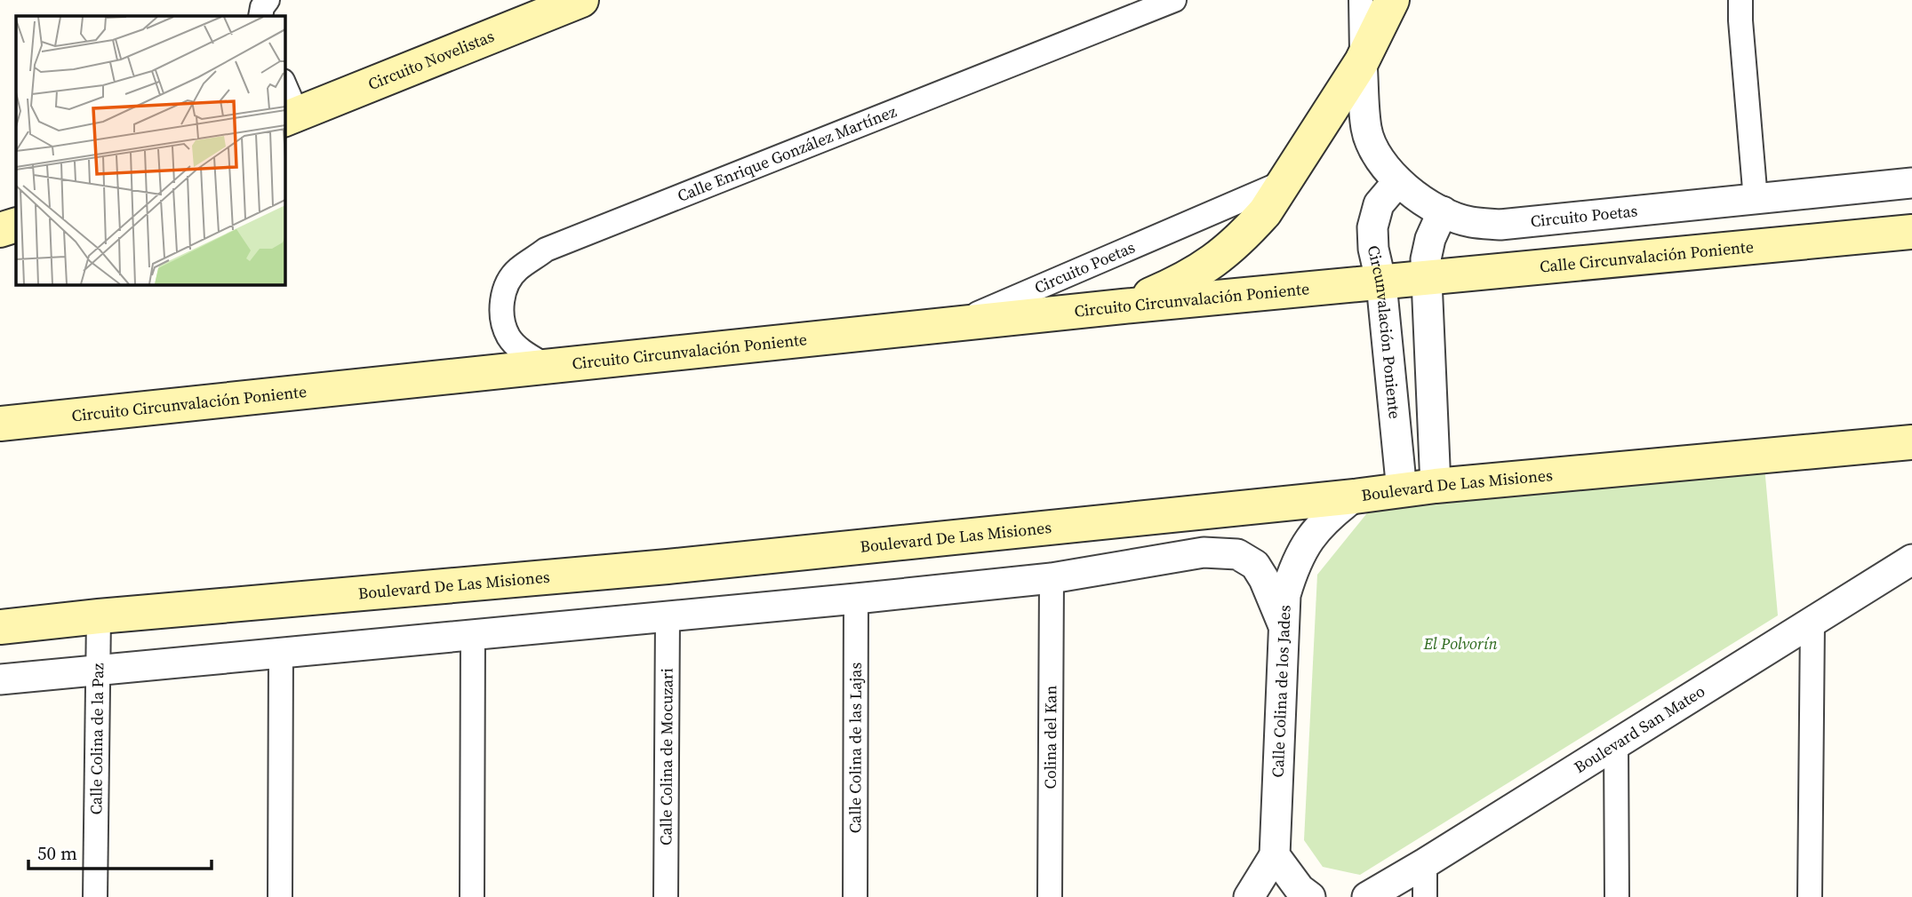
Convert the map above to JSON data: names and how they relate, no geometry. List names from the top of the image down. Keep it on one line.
{"streets":{"main road":["Circuito Novelistas","Circuito Poetas","Calle Circunvalación Poniente","Circuito Circunvalación Poniente","Boulevard De Las Misiones"],"street":["Calle Enrique González Martínez","Circunvalación Poniente","Calle Colina de los Jades","Boulevard San Mateo","Calle Colina de la Paz","Colina del Kan","Calle Colina de las Lajas","Calle Colina de Mocuzari"]},"crossings":[["Calle Enrique González Martínez","Circuito Circunvalación Poniente"],["Circuito Poetas","Circuito Circunvalación Poniente"],["Circuito Poetas","Circunvalación Poniente"],["Calle Circunvalación Poniente","Circuito Circunvalación Poniente"],["Calle Circunvalación Poniente","Circunvalación Poniente"],["Circuito Circunvalación Poniente","Circunvalación Poniente"],["Circunvalación Poniente","Boulevard De Las Misiones"],["Boulevard De Las Misiones","Calle Colina de los Jades"],["Boulevard De Las Misiones","Calle Colina de la Paz"]],"parks":["El Polvorín"],"scale_bar":"50 m"}
